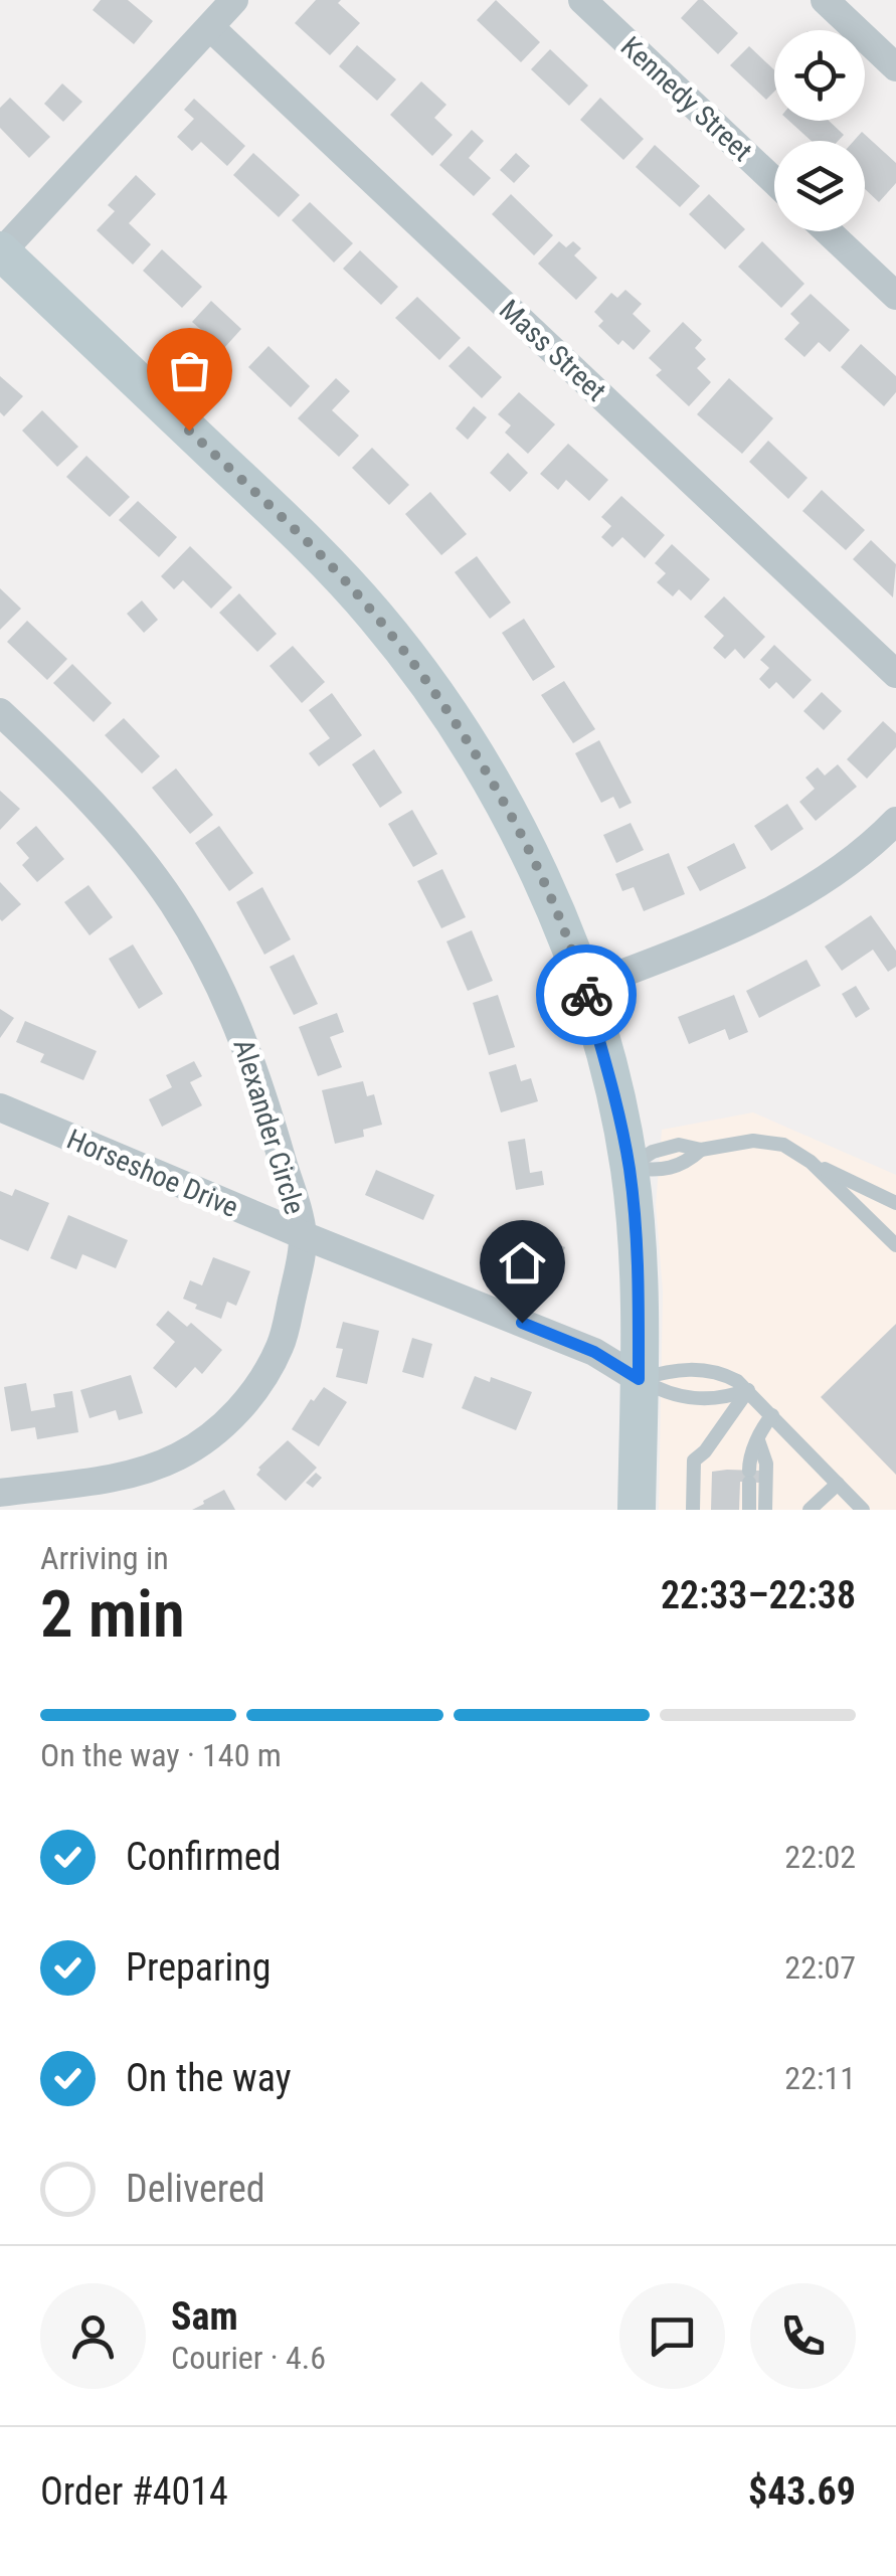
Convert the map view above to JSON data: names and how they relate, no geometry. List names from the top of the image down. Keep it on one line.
{"streets":{"street":["Kennedy Street","Mass Street","Alexander Circle","Horseshoe Drive"]},"crossings":[["Alexander Circle","Horseshoe Drive"]],"page":{"heading":["2 min","Arriving in","22:33–22:38"],"panel":["Sam","Courier · 4.6","Order #4014","$43.69"],"bar":"On the way · 140 m","list":[["Confirmed","22:02"],["Preparing","22:07"],["On the way","22:11"],"Delivered"]}}
